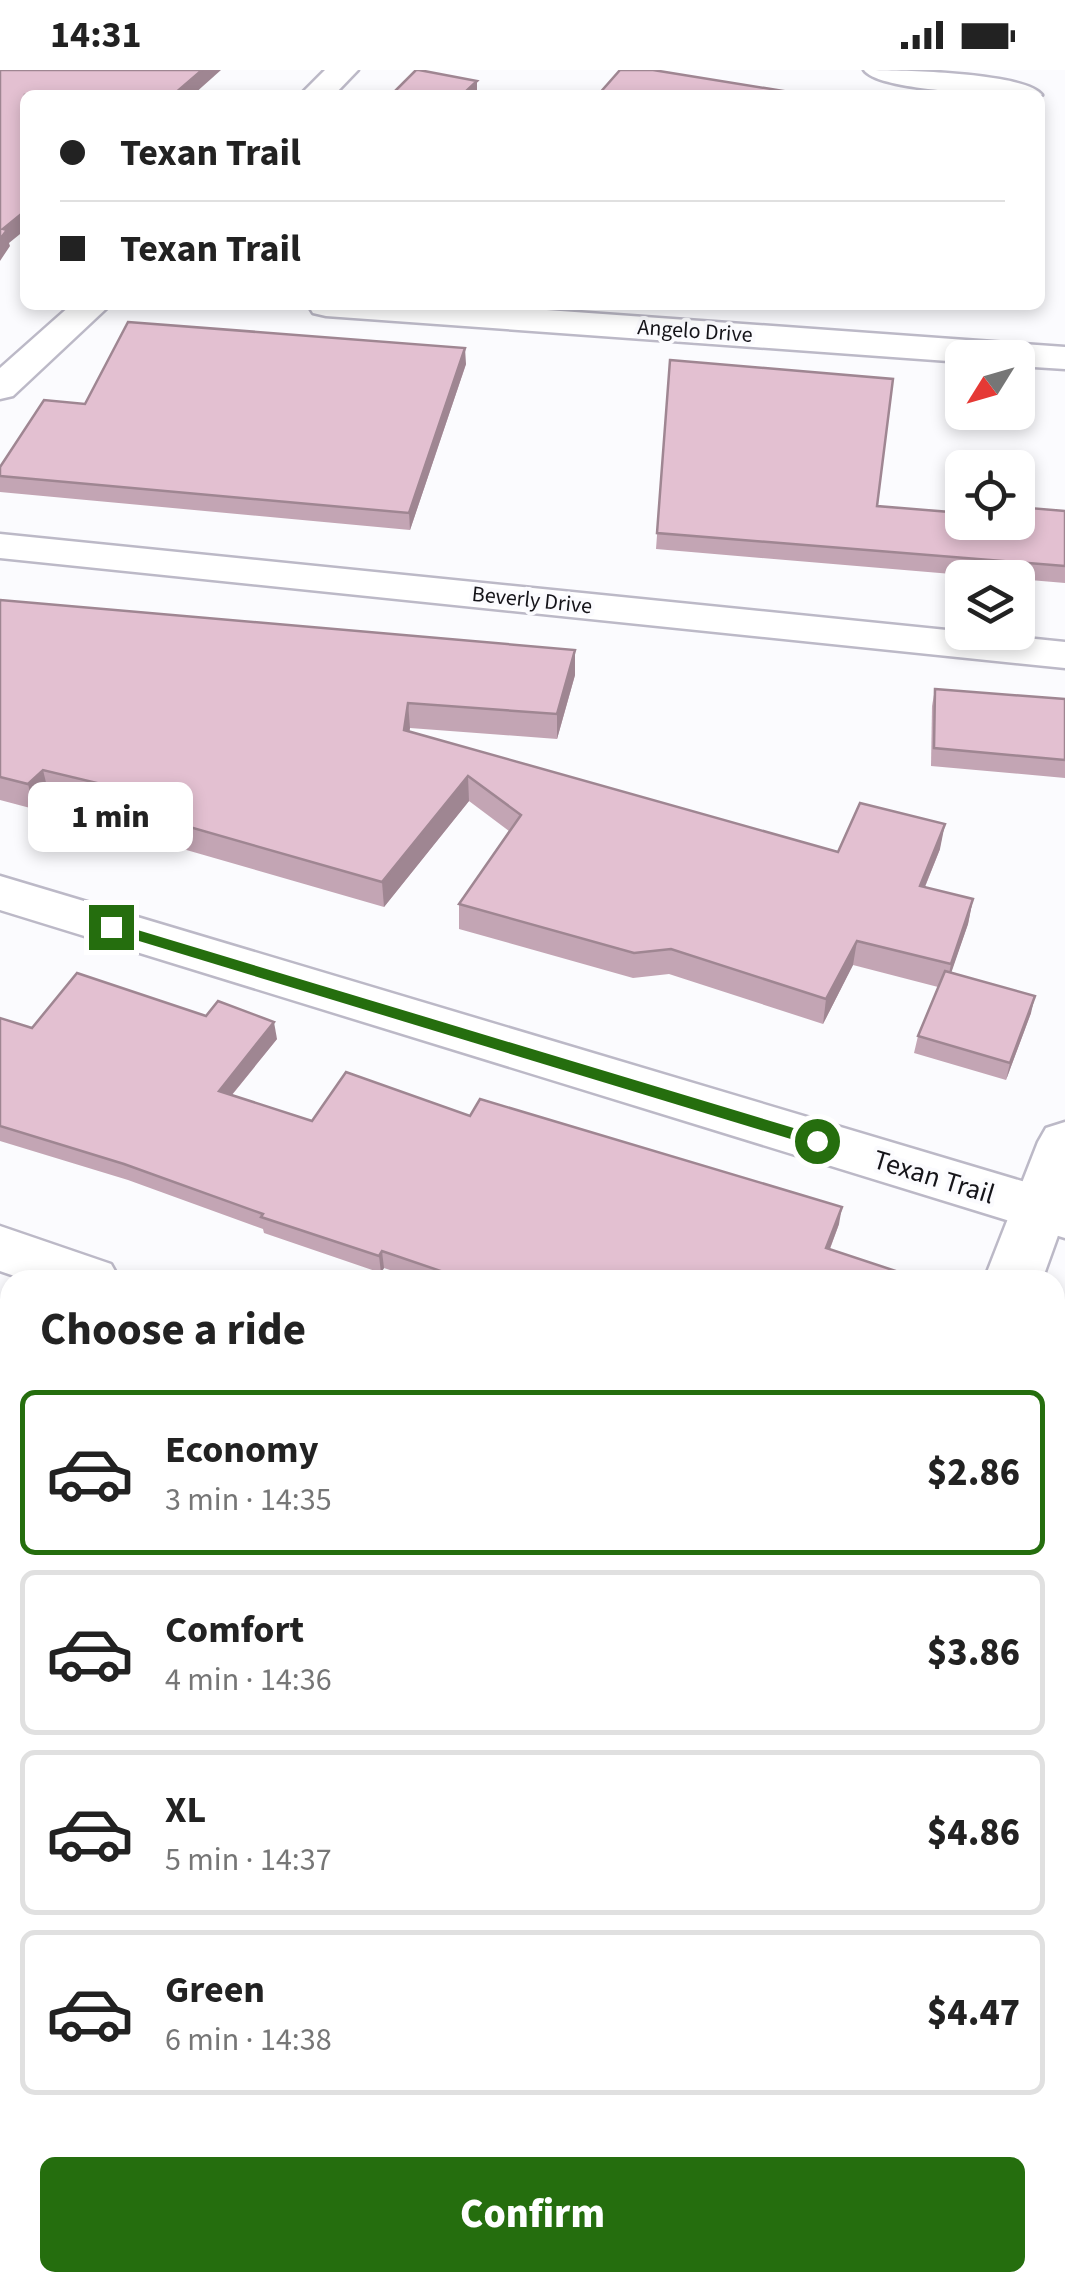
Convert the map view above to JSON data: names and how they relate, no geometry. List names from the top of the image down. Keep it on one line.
{"streets":{"street":["Angelo Drive","Beverly Drive","Texan Trail"]},"north":"bottom left","page":{"status":"14:31","banner":["Texan Trail","Texan Trail"],"bubble":"1 min","heading":"Choose a ride","list":[{"name":"Economy","note":"3 min · 14:35","value":"$2.86"},{"name":"Comfort","note":"4 min · 14:36","value":"$3.86"},{"name":"XL","note":"5 min · 14:37","value":"$4.86"},{"name":"Green","note":"6 min · 14:38","value":"$4.47"}],"buttons":"Confirm"}}
